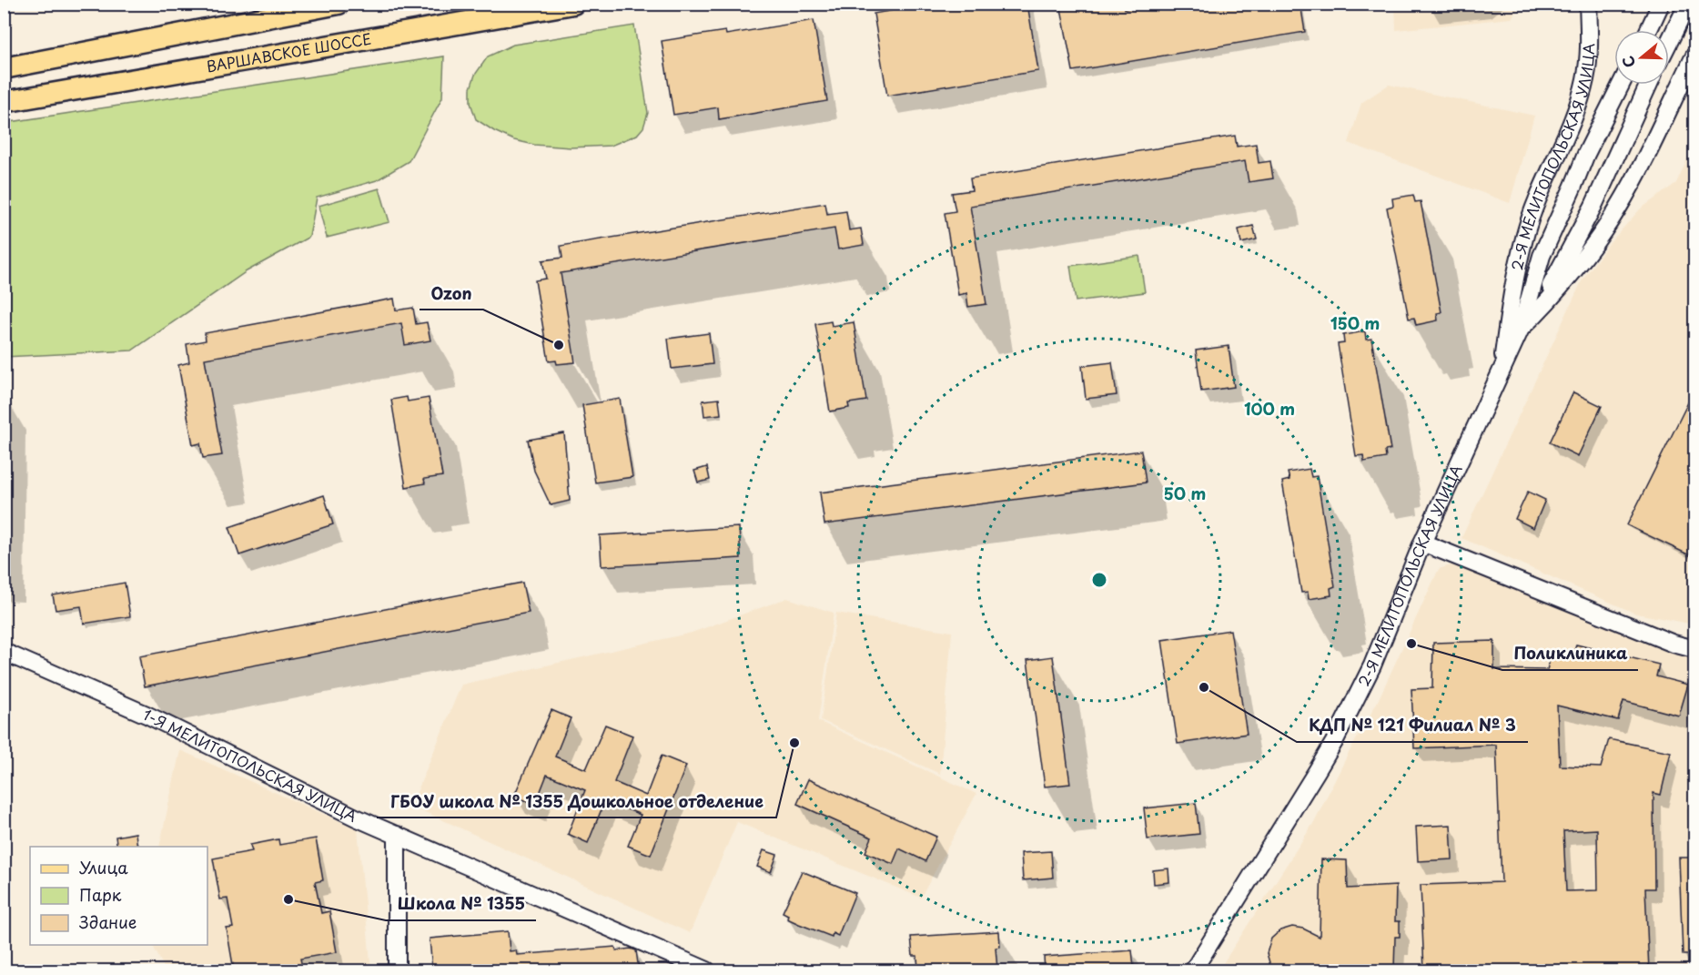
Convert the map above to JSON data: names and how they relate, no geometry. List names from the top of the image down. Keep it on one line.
{"streets":{"main road":["ВАРШАВСКОЕ ШОССЕ"],"street":["2-Я МЕЛИТОПОЛЬСКАЯ УЛИЦА","1-Я МЕЛИТОПОЛЬСКАЯ УЛИЦА"]},"places":["Ozon","Поликлиника","КДП № 121 Филиал № 3","ГБОУ школа № 1355 Дошкольное отделение","Школа № 1355"],"legend":["Улица","Парк","Здание"],"north":"left","rings":["150 m","100 m","50 m"]}
